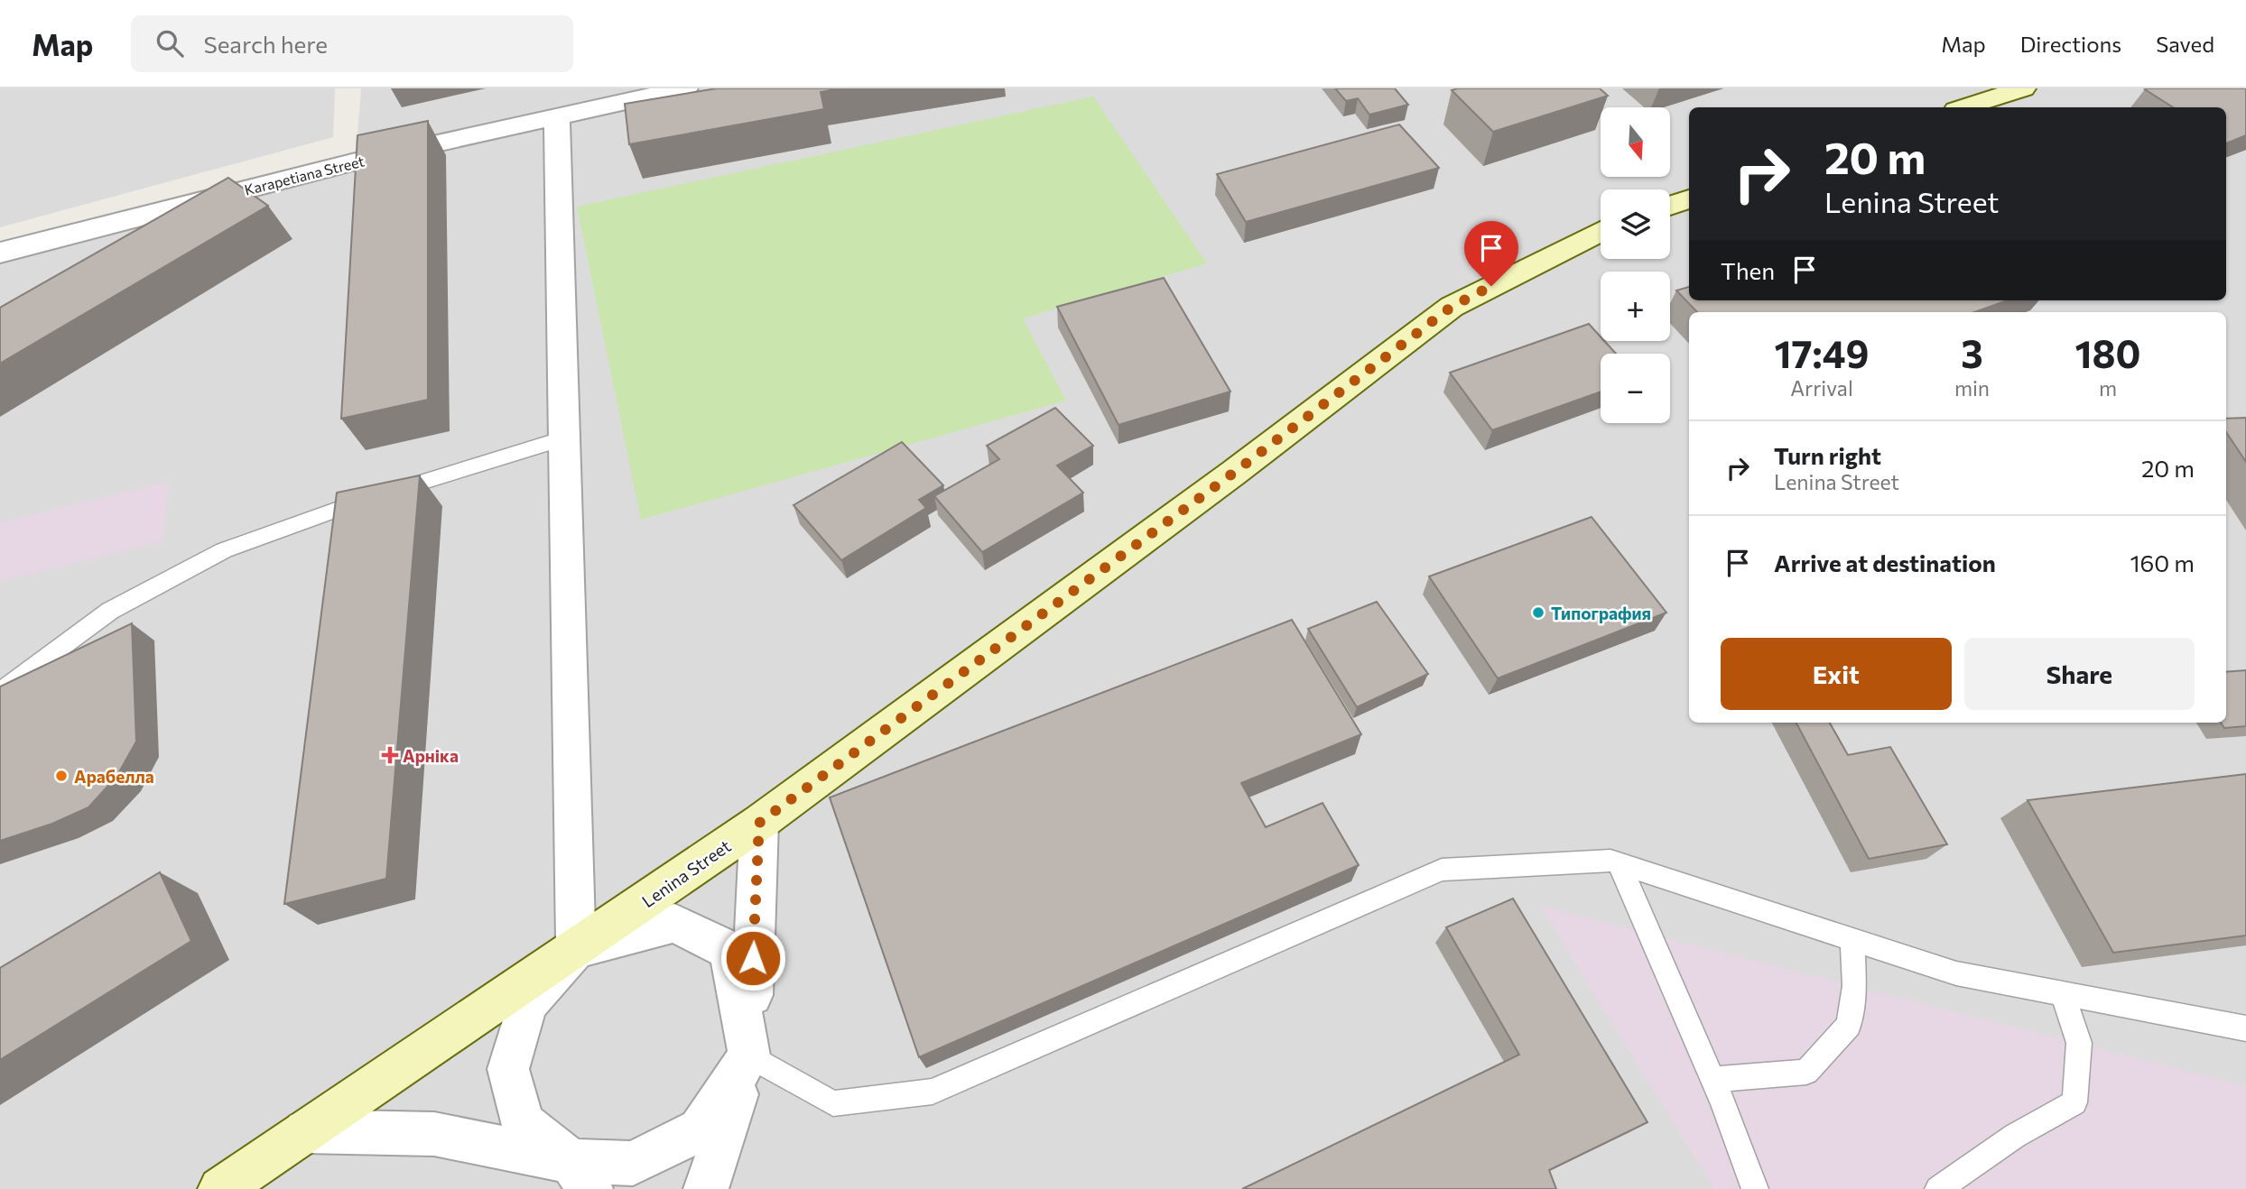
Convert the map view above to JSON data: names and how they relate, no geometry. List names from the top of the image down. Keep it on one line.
{"streets":{"main road":["Lenina Street"],"street":["Karapetiana Street"]},"places":{"other":["Типография","Арабелла"],"health":["Арніка"]},"north":"bottom","page":{"header":"Map","search":"Search here","nav":["Map","Directions","Saved"],"map_buttons":["+","−"],"turn":["20 m","Lenina Street"],"then":"Then","eta":["17:49","Arrival","3","min","180","m"],"list":[{"name":"Turn right","note":"Lenina Street","value":"20 m"},{"name":"Arrive at destination","value":"160 m"}],"buttons":["Exit","Share"]}}
